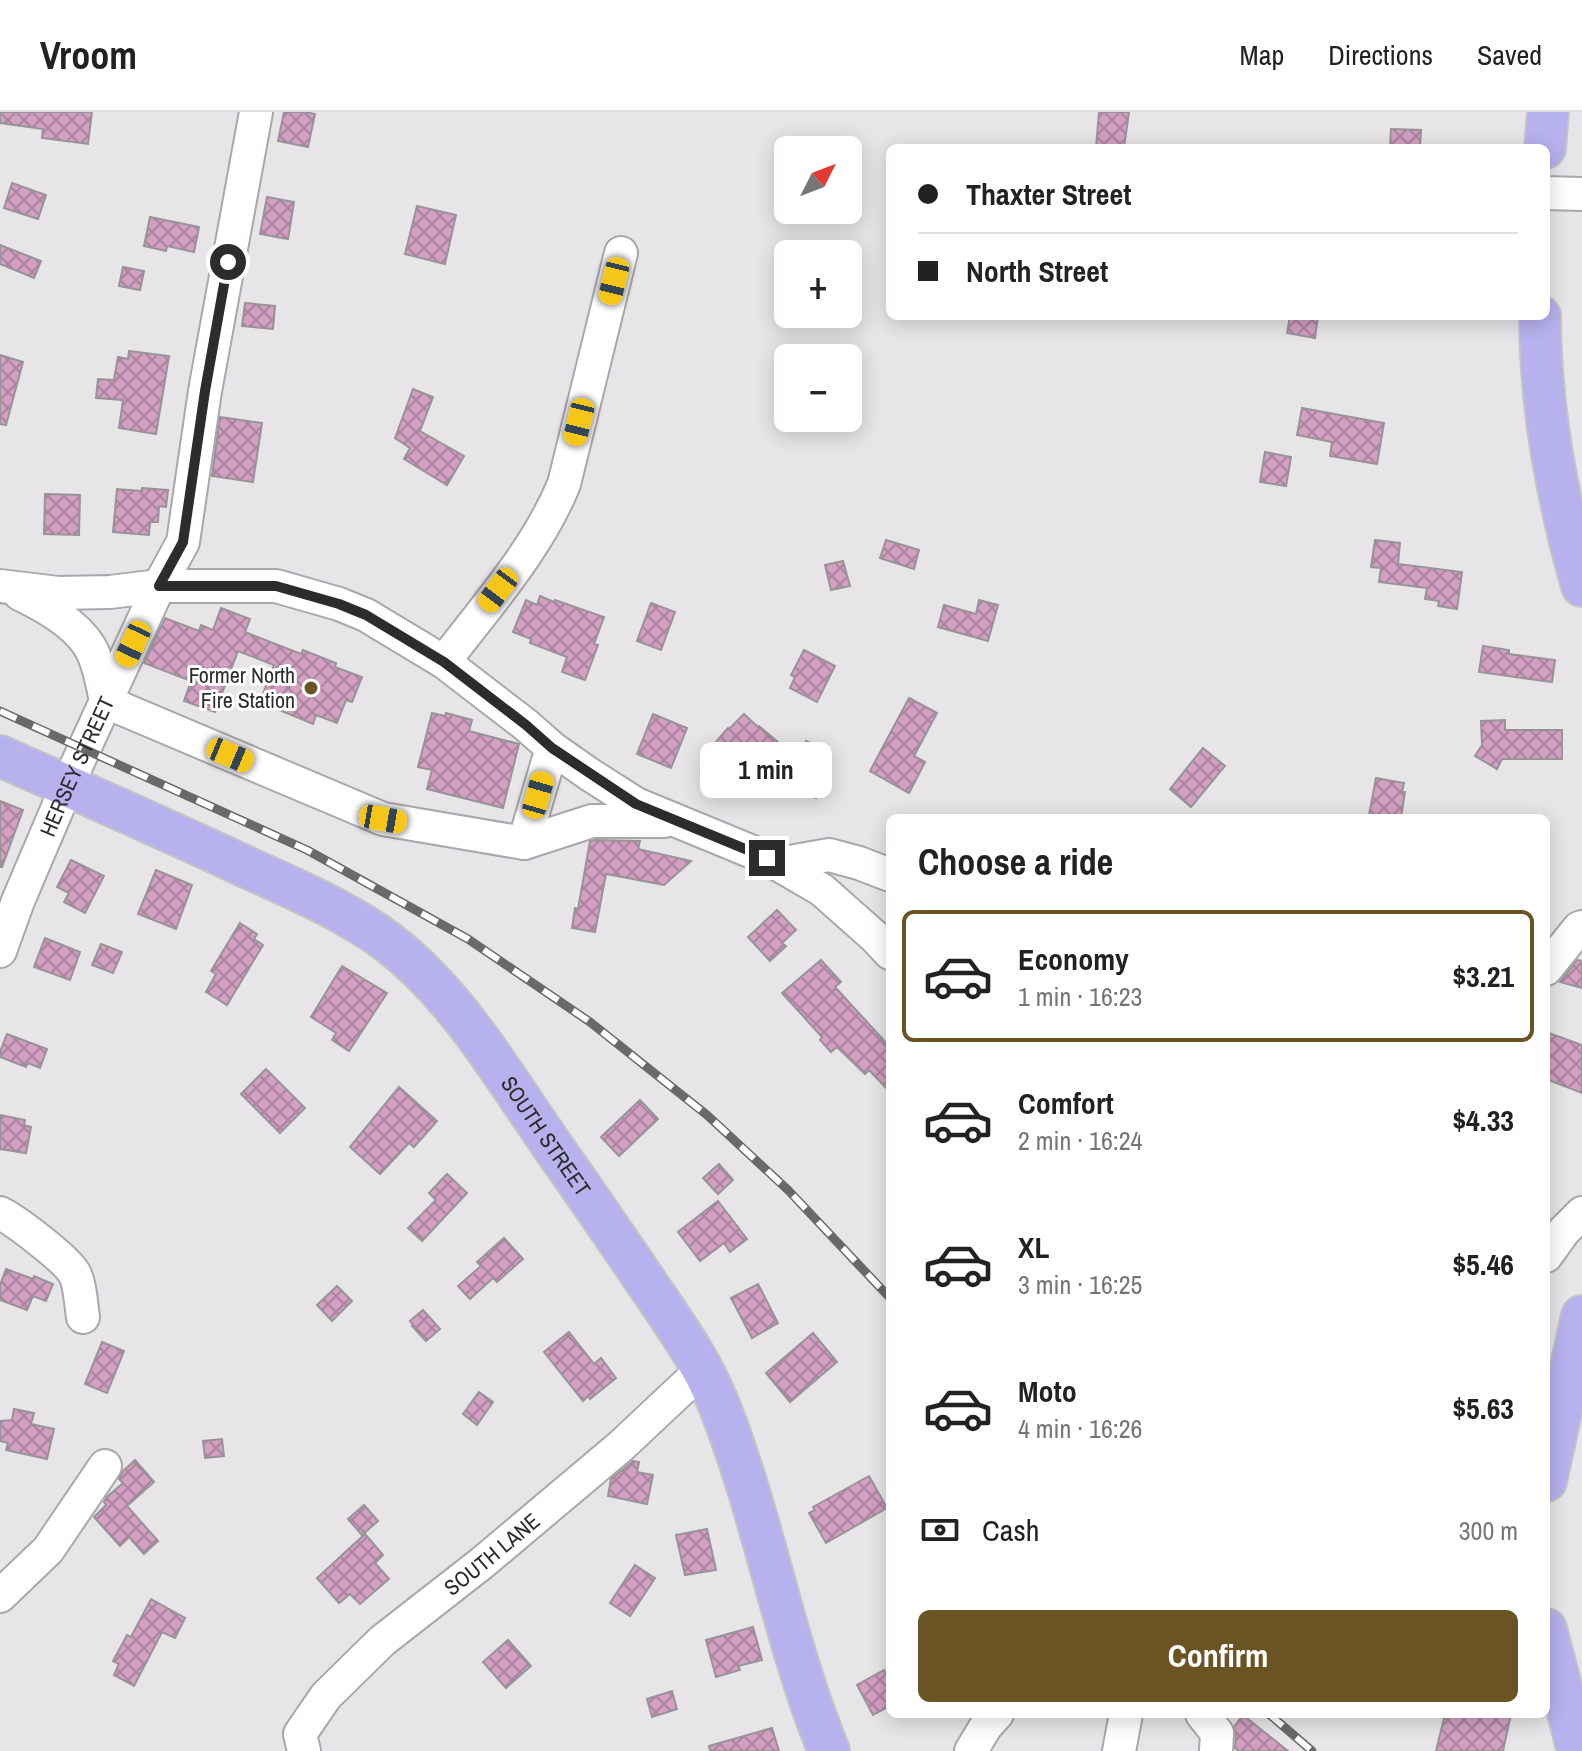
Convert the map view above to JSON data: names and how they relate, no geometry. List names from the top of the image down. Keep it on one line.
{"streets":{"main road":["SOUTH STREET"],"street":["HERSEY STREET","SOUTH LANE"]},"crossings":[["HERSEY STREET","SOUTH STREET"],["SOUTH STREET","SOUTH LANE"]],"places":["Former North Fire Station"],"north":"top right","page":{"header":"Vroom","nav":["Map","Directions","Saved"],"map_buttons":["+","−"],"banner":["Thaxter Street","North Street"],"bubble":"1 min","heading":"Choose a ride","list":[{"name":"Economy","note":"1 min · 16:23","value":"$3.21"},{"name":"Comfort","note":"2 min · 16:24","value":"$4.33"},{"name":"XL","note":"3 min · 16:25","value":"$5.46"},{"name":"Moto","note":"4 min · 16:26","value":"$5.63"}],"pay":["Cash","300 m"],"buttons":"Confirm"}}
